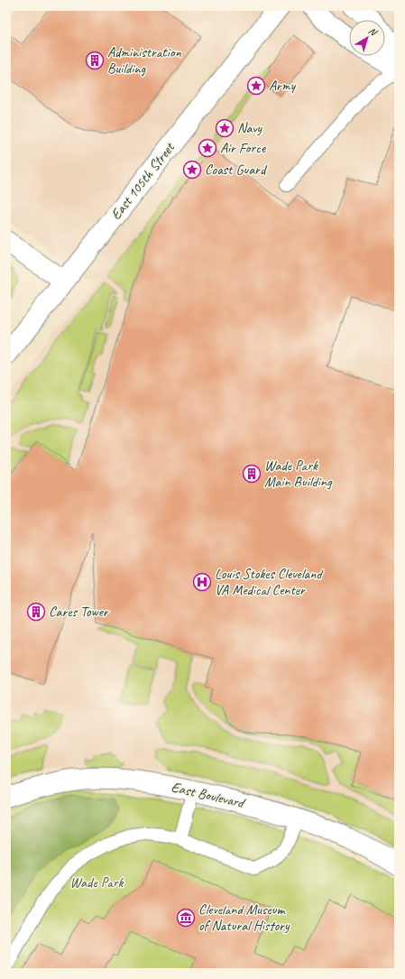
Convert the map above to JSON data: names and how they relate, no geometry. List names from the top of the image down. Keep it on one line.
{"streets":{"street":["East 105th Street","East Boulevard"]},"parks":["Wade Park"],"places":{"building":["Administration Building","Wade Park Main Building","Cares Tower"],"place":["Army","Navy","Air Force","Coast Guard"],"hospital":["Louis Stokes Cleveland VA Medical Center"],"museum":["Cleveland Museum of Natural History"]},"north":"top right"}
